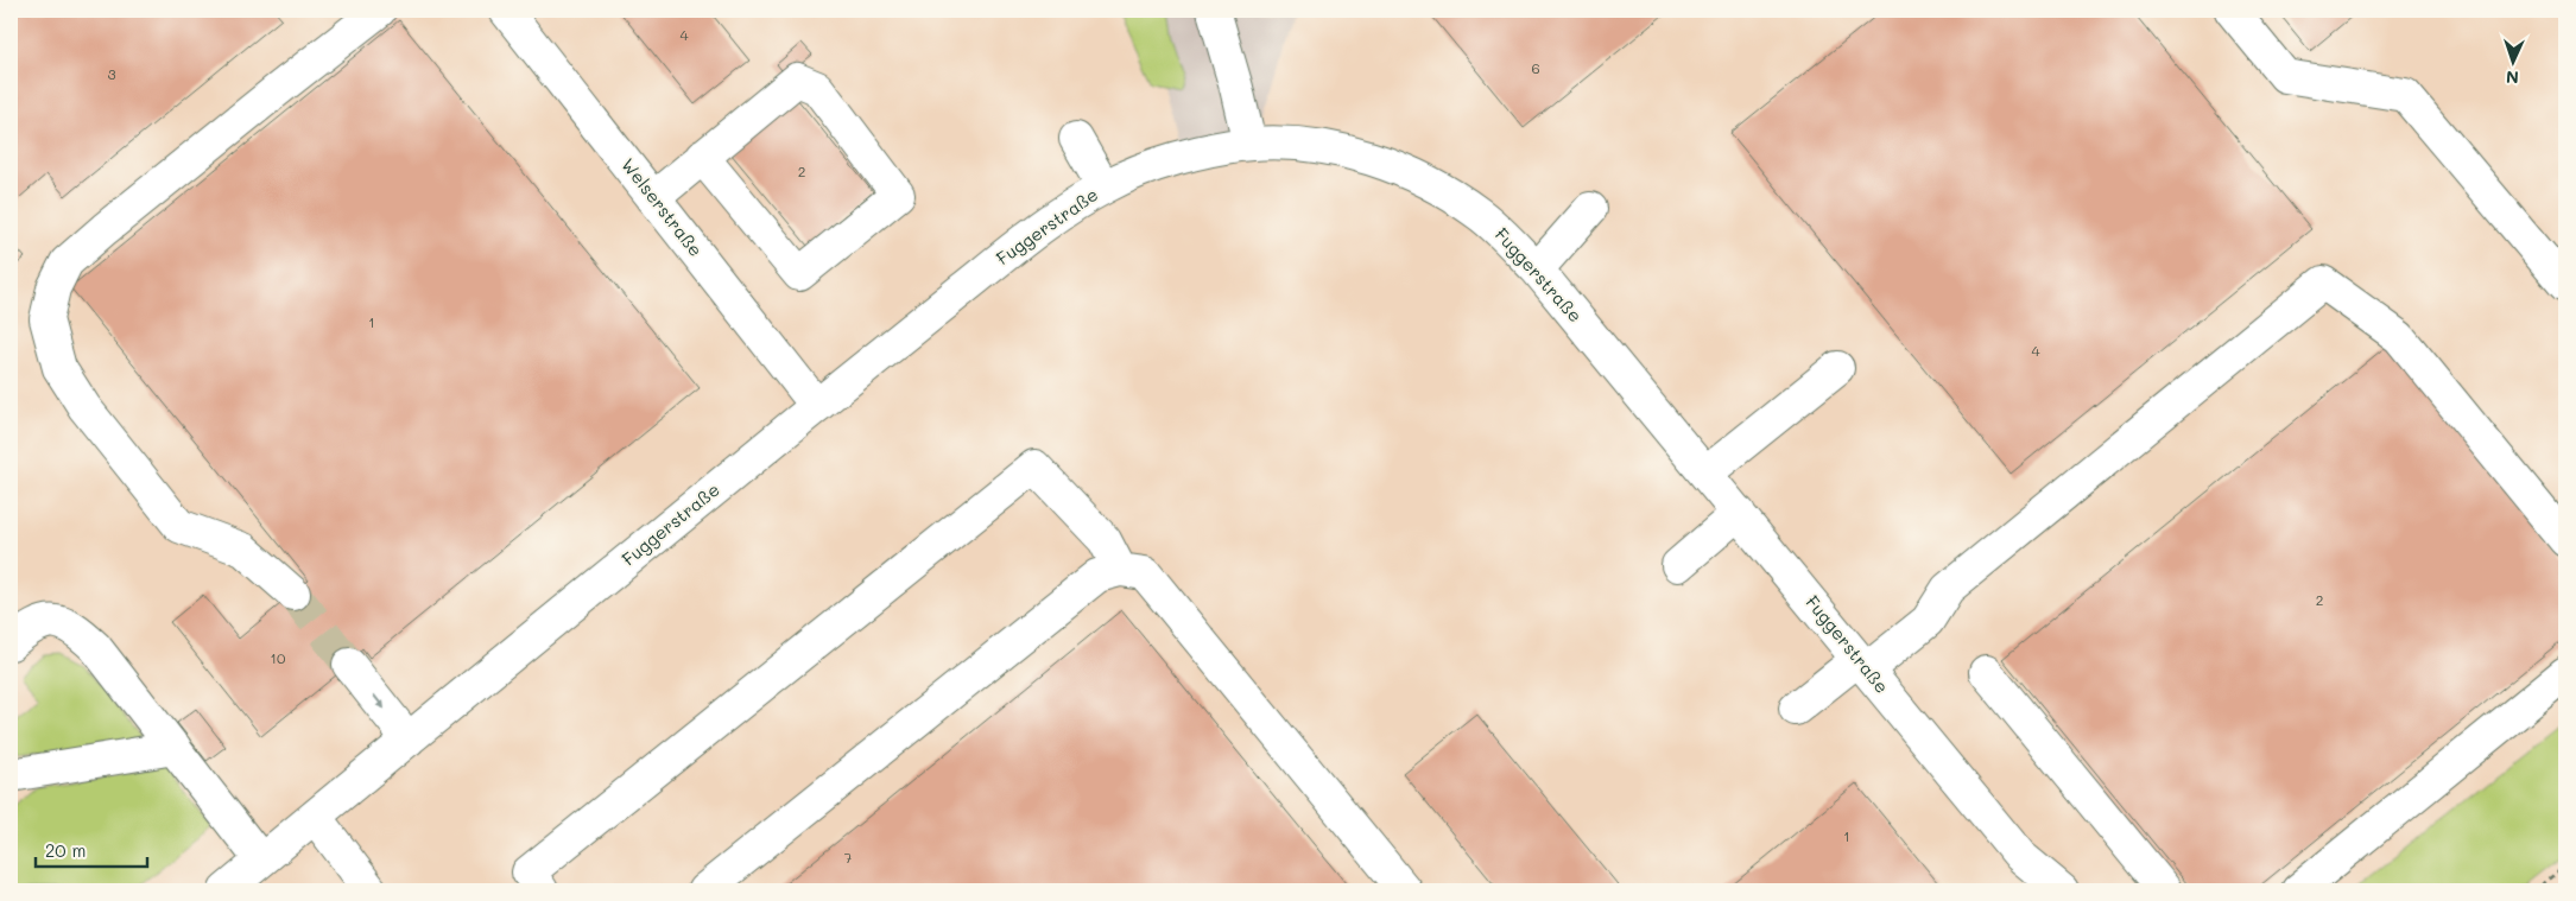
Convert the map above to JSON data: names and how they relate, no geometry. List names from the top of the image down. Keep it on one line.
{"streets":{"street":["Welserstraße","Fuggerstraße"]},"crossings":[["Welserstraße","Fuggerstraße"]],"house_numbers":["4","6","3","2","1","4","2","10","1","7"],"scale_bar":"20 m","north":"bottom"}
